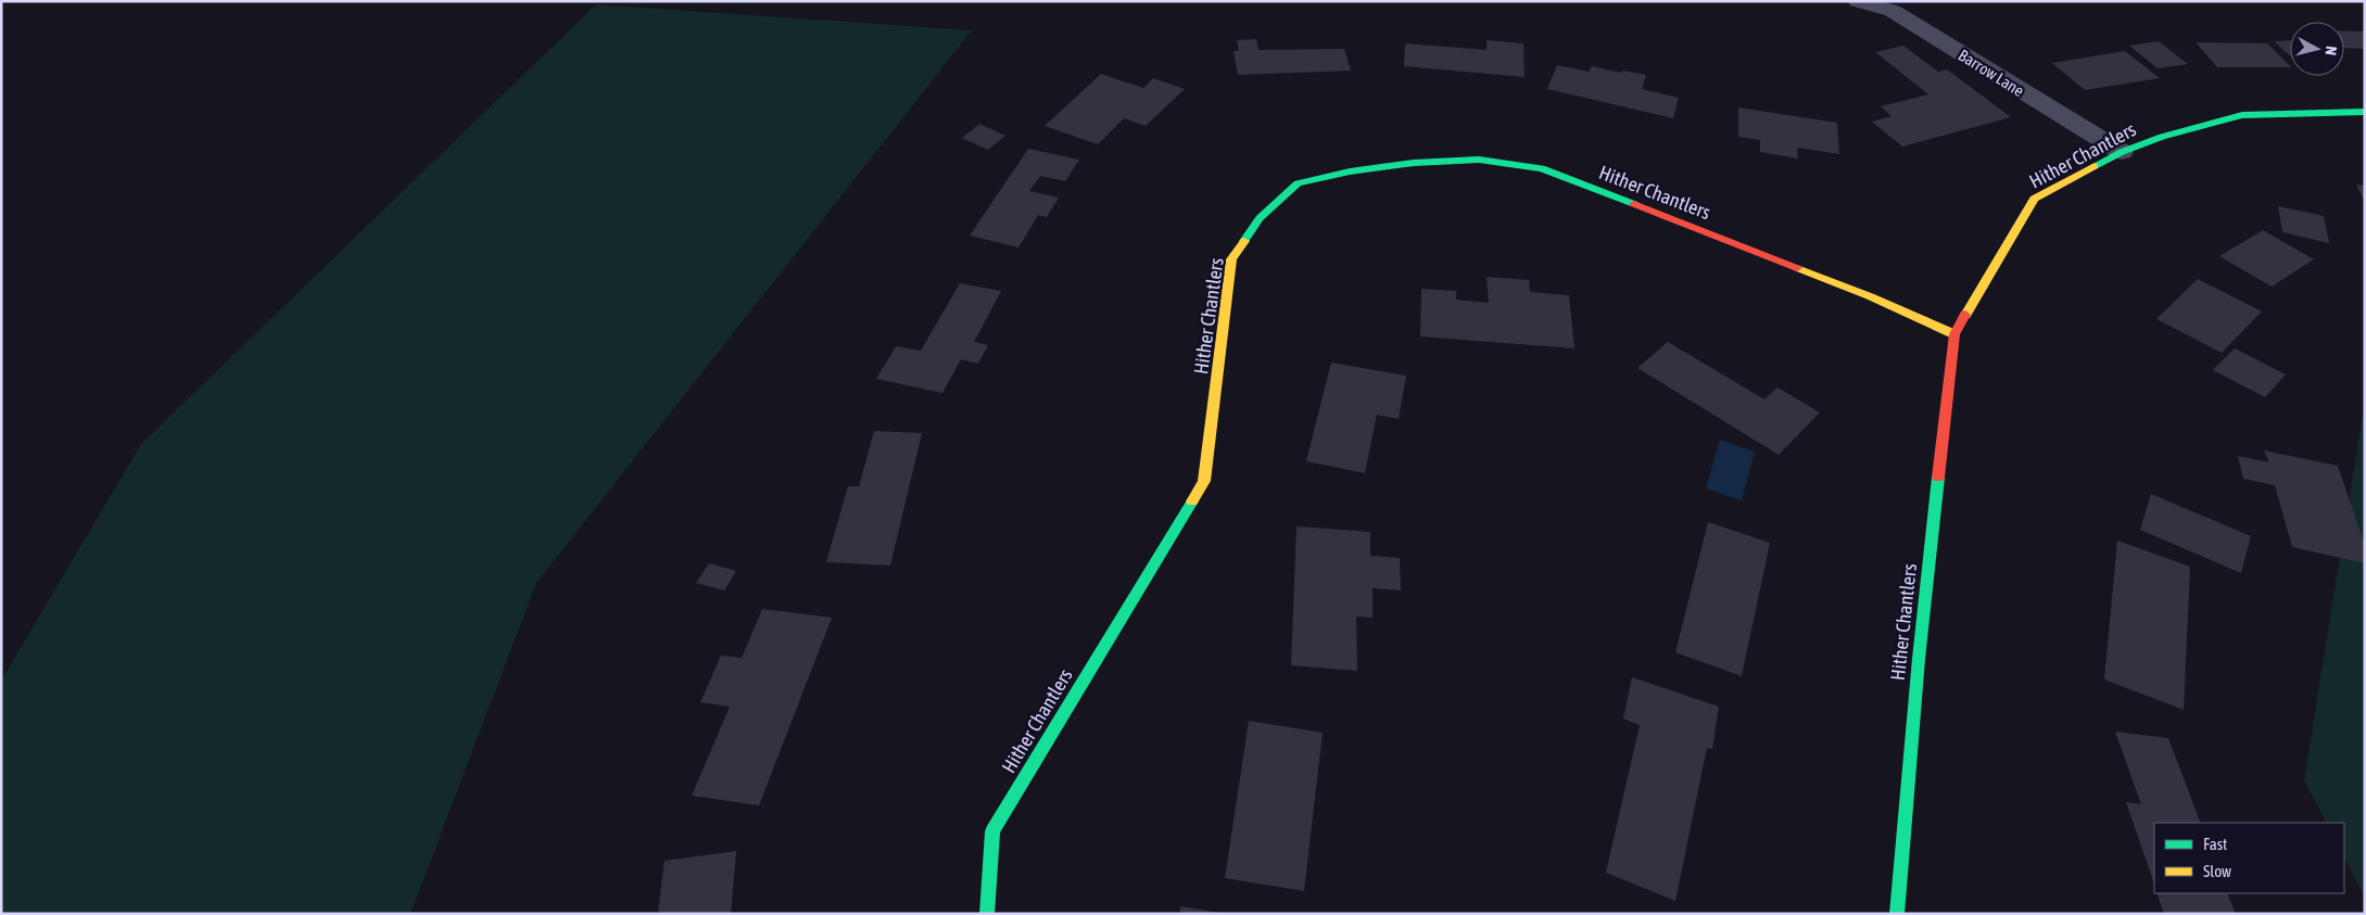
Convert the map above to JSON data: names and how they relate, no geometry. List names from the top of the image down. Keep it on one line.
{"streets":{"street":["Barrow Lane","Hither Chantlers"]},"crossings":[["Barrow Lane","Hither Chantlers"]],"legend":["Fast","Slow"],"north":"right"}
